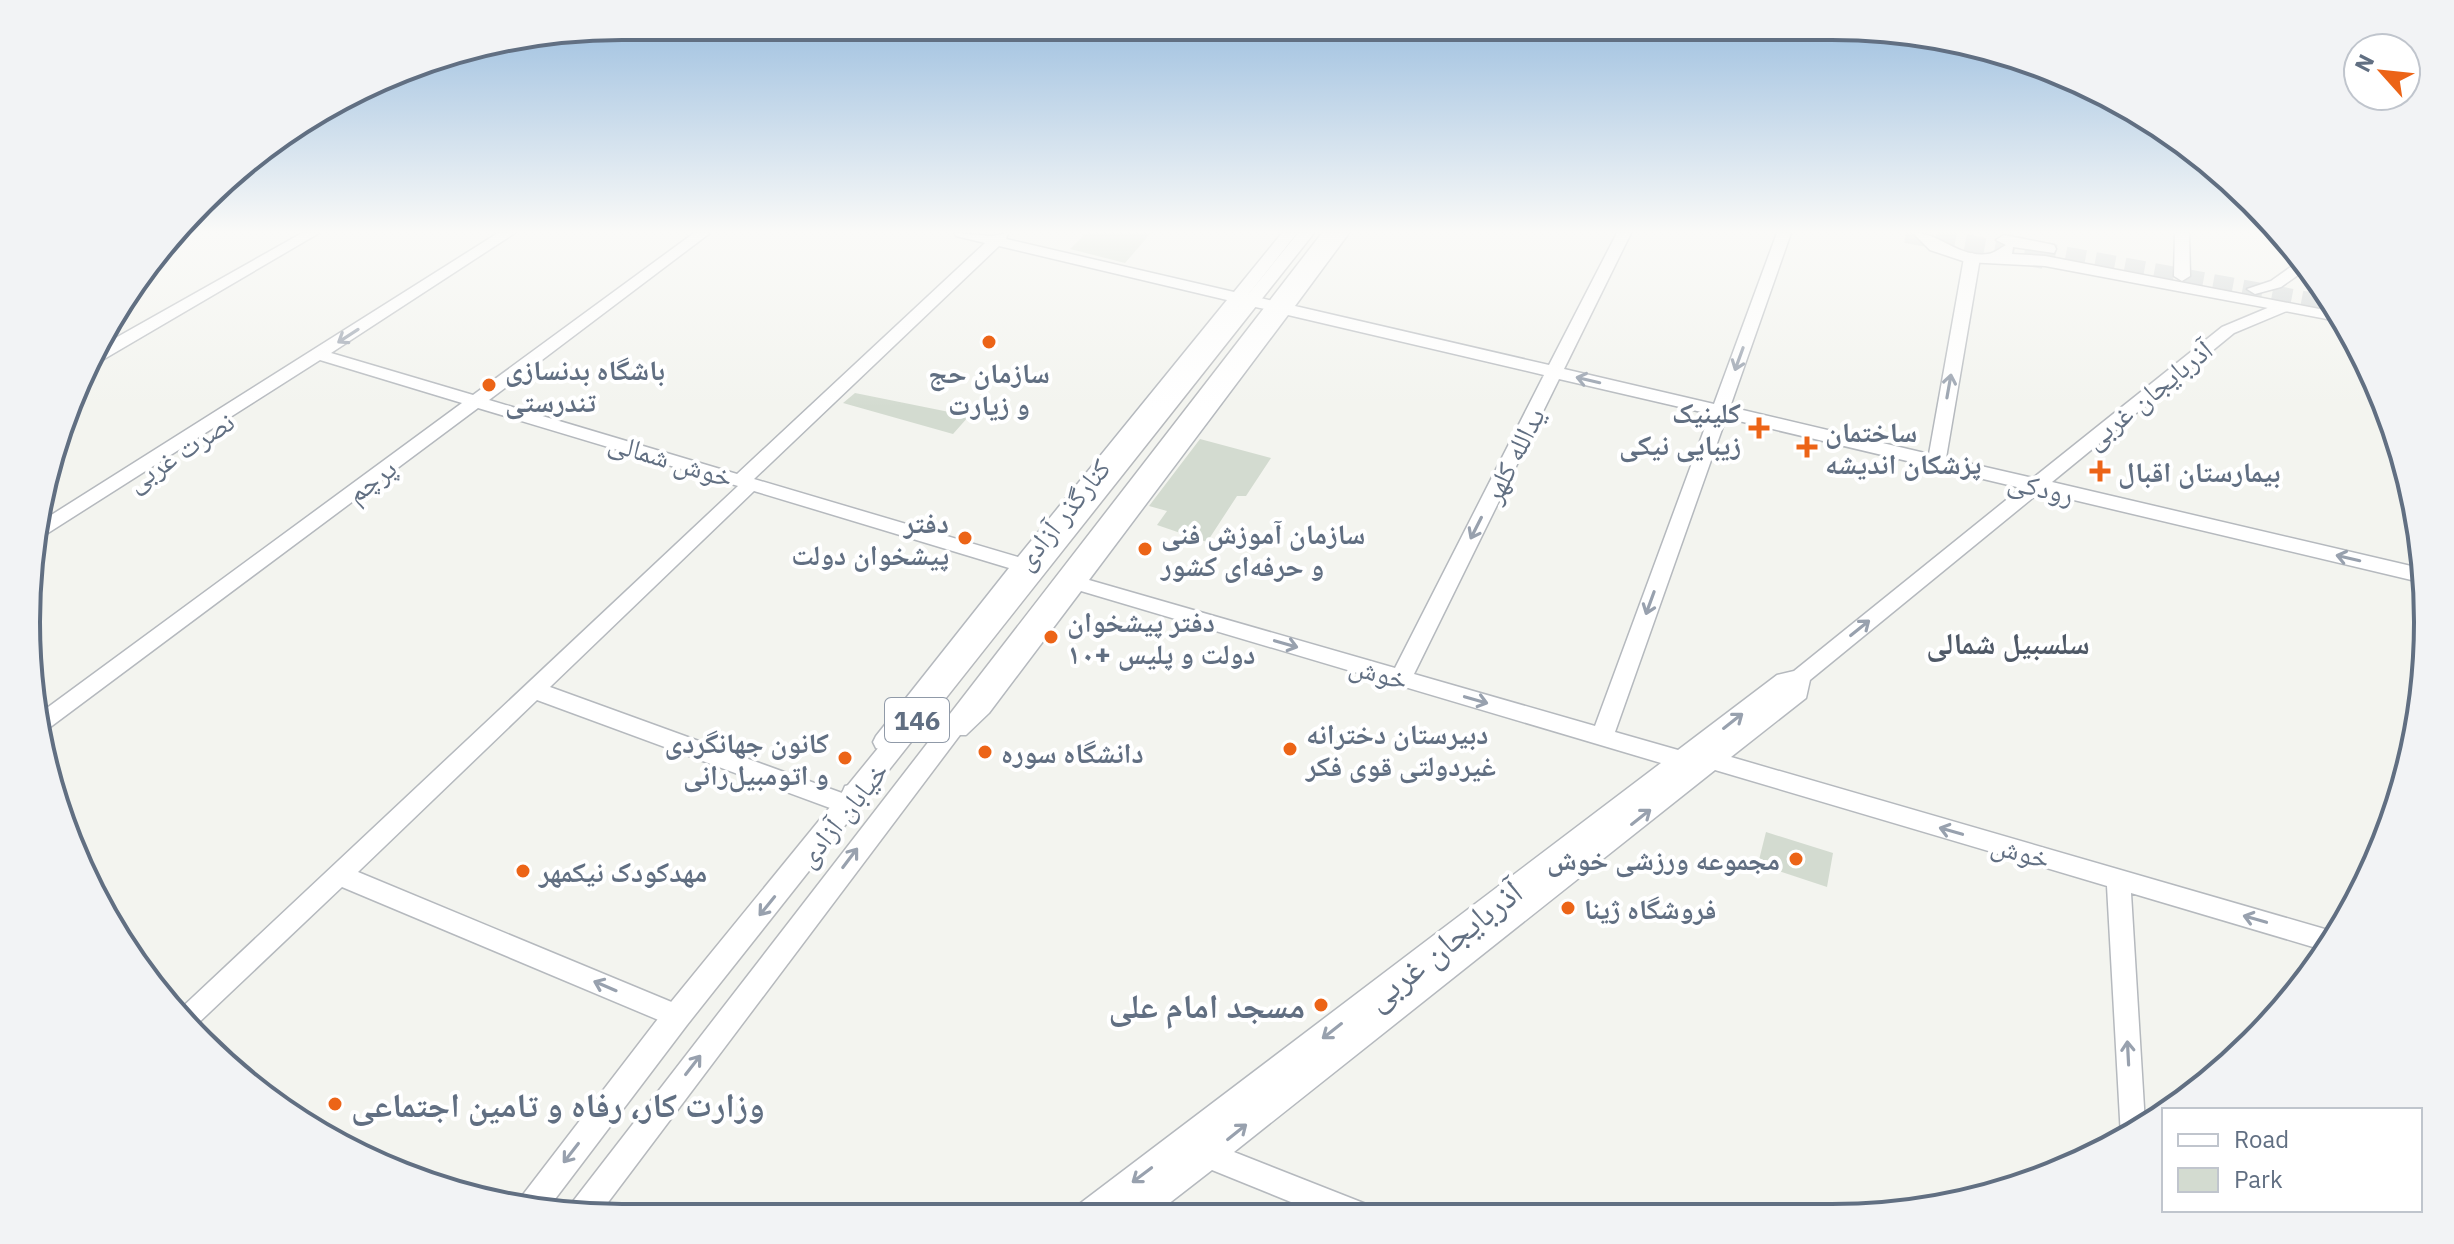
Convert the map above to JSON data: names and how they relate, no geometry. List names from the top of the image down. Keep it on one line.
{"streets":{"main road":["آذربایجان غربی","نصرت غربی","یدالله کلهر","خوش شمالی","پرچم","رودکی","کنارگذر آزادی","خوش","146","خیابان آزادی"]},"crossings":[["آذربایجان غربی","رودکی"],["آذربایجان غربی","خوش"],["نصرت غربی","خوش شمالی"],["یدالله کلهر","رودکی"],["یدالله کلهر","خوش"],["خوش شمالی","پرچم"],["خوش شمالی","کنارگذر آزادی"],["رودکی","کنارگذر آزادی"],["رودکی","خیابان آزادی"],["کنارگذر آزادی","خوش"],["کنارگذر آزادی","خیابان آزادی"]],"one_way":["یدالله کلهر","رودکی"],"districts":["سلسبیل شمالی"],"places":{"other":["سازمان حج و زیارت","باشگاه بدنسازی تندرستی","دفتر پیشخوان دولت","سازمان آموزش فنی و حرفه‌ای کشور","دفتر پیشخوان دولت و پلیس +۱۰","دبيرستان دخترانه غيردولتی قوی فکر","دانشگاه سوره","کانون جهانگردی و اتومبیل‌رانی","مجموعه ورزشی خوش","مهدکودک نیکمهر","فروشگاه ژینا","مسجد امام علی","وزارت کار، رفاه و تامین اجتماعی"],"health":["کلینیک زیبایی نیکی","ساختمان پزشکان اندیشه","بیمارستان اقبال"]},"legend":["Road","Park"],"north":"top left"}
